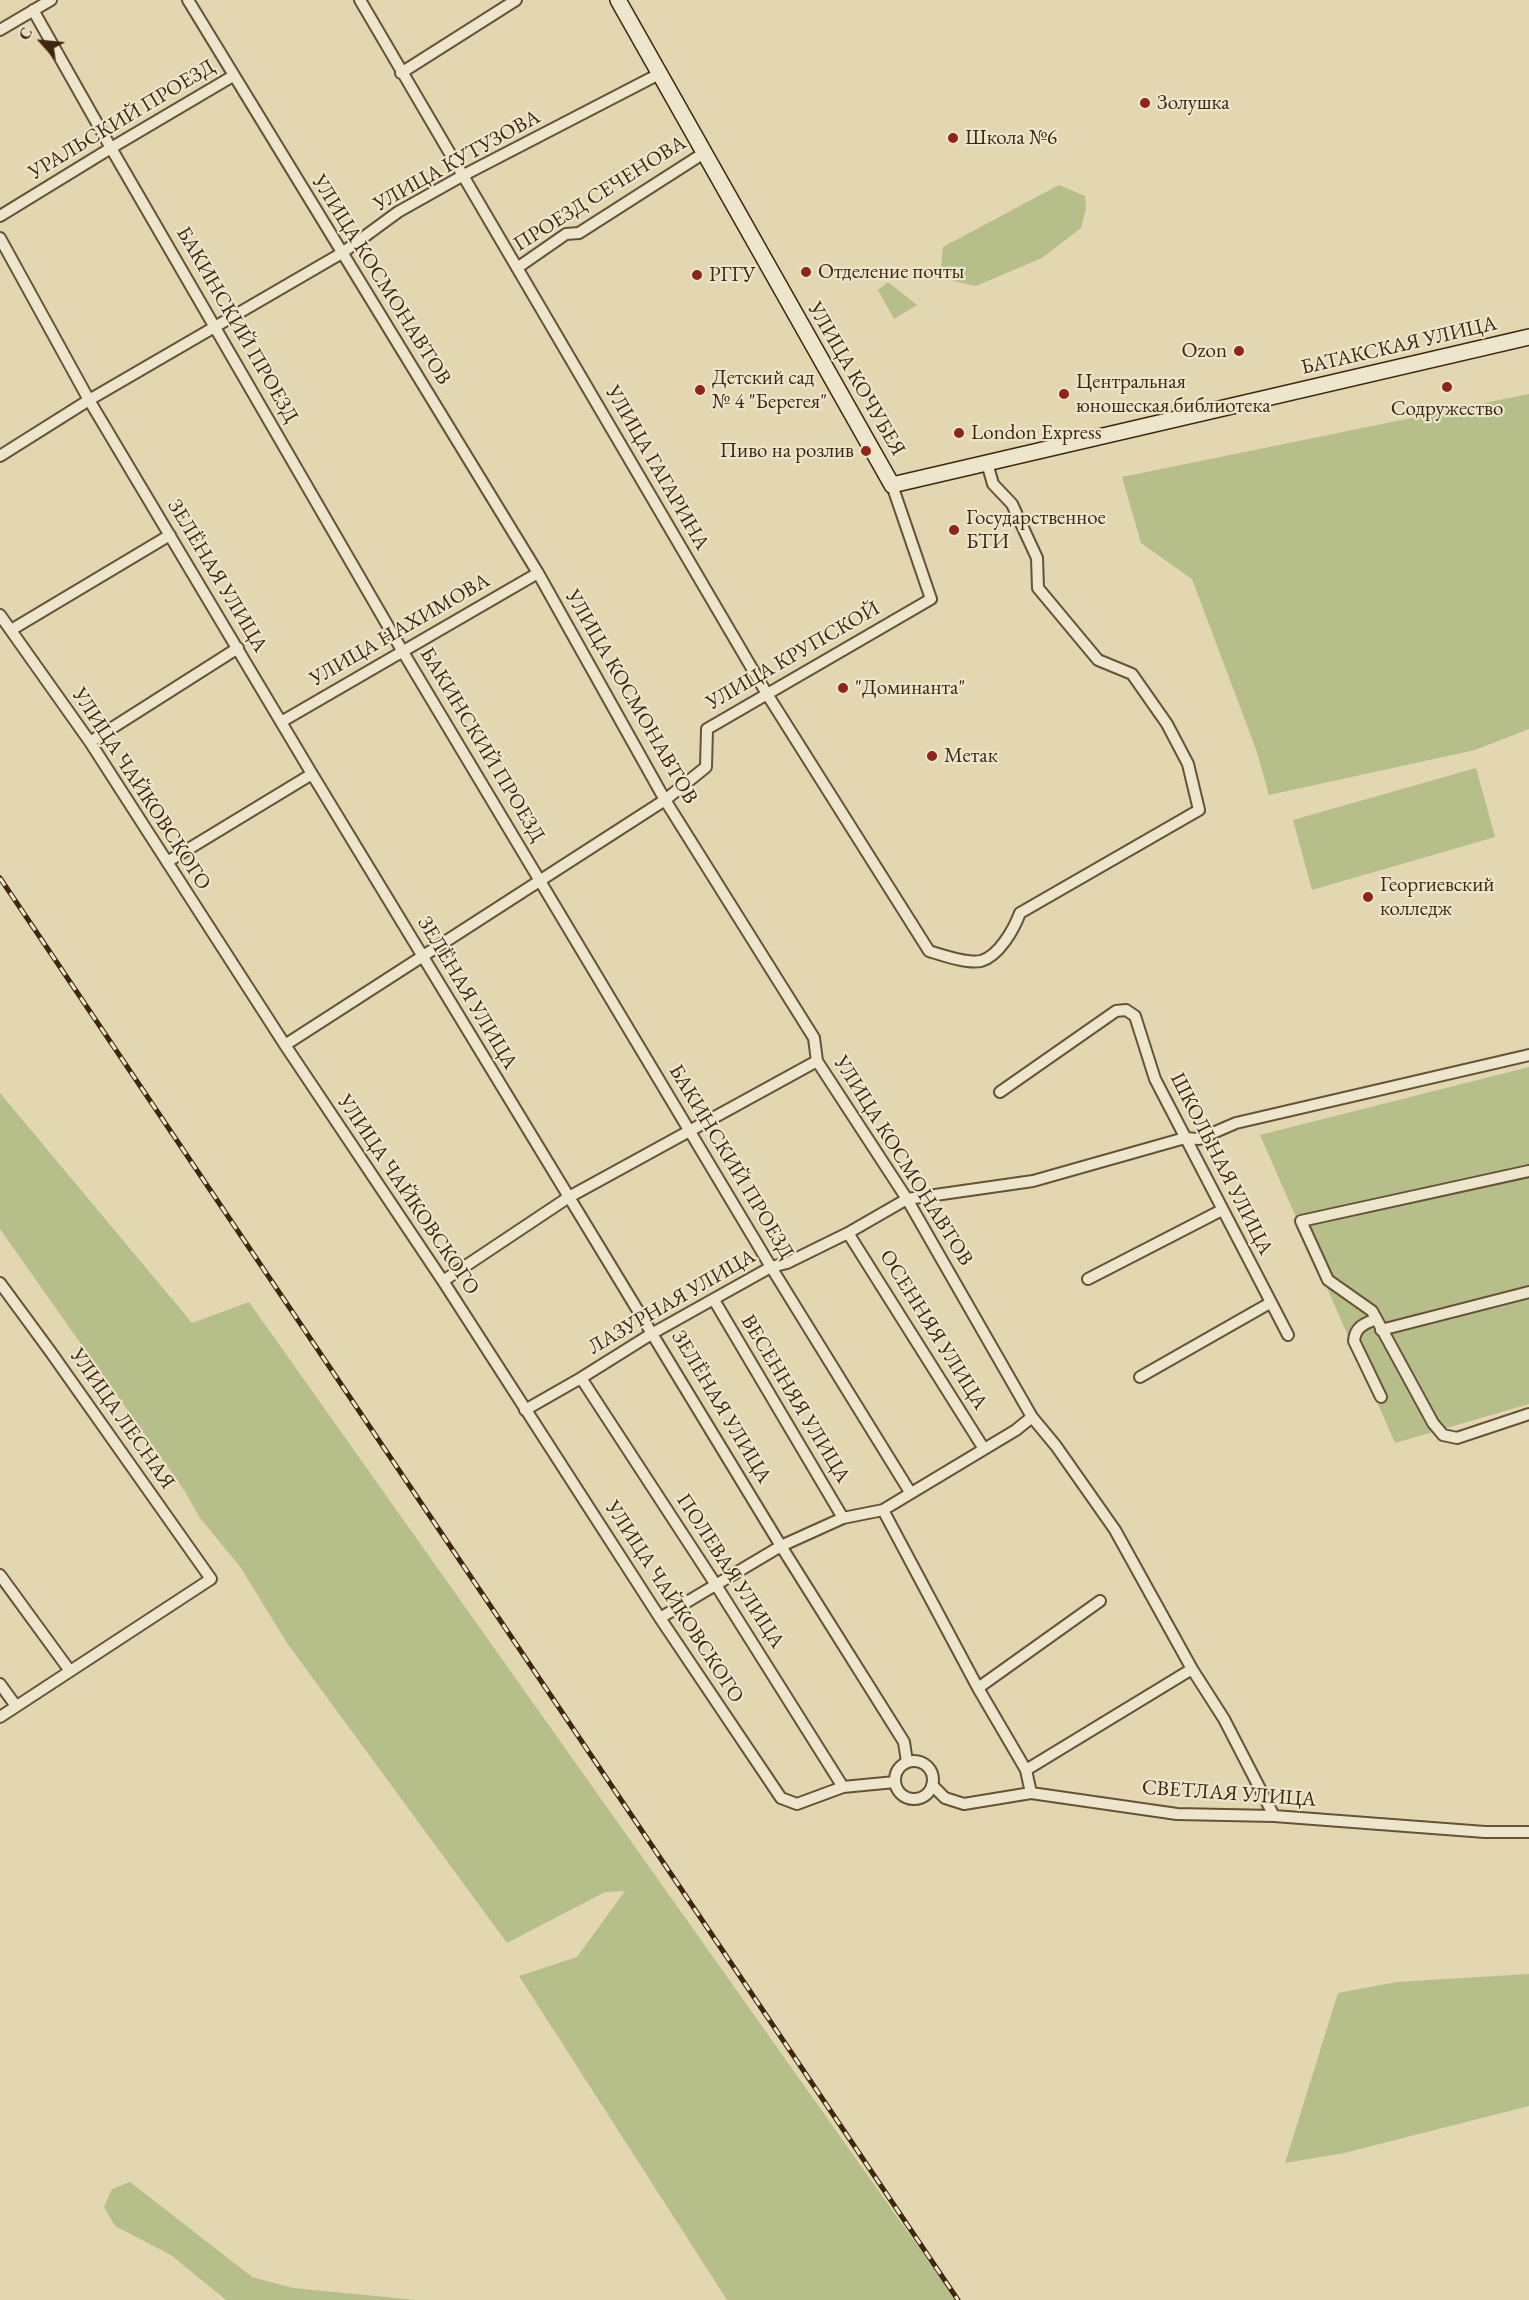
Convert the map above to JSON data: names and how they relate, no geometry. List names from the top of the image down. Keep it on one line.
{"streets":{"main road":["БАТАКСКАЯ УЛИЦА","УЛИЦА КОЧУБЕЯ"],"street":["УРАЛЬСКИЙ ПРОЕЗД","УЛИЦА КУТУЗОВА","ПРОЕЗД СЕЧЕНОВА","УЛИЦА КОСМОНАВТОВ","БАКИНСКИЙ ПРОЕЗД","УЛИЦА ГАГАРИНА","ЗЕЛЁНАЯ УЛИЦА","УЛИЦА НАХИМОВА","УЛИЦА КРУПСКОЙ","УЛИЦА ЧАЙКОВСКОГО","ШКОЛЬНАЯ УЛИЦА","ЛАЗУРНАЯ УЛИЦА","ОСЕННЯЯ УЛИЦА","ВЕСЕННЯЯ УЛИЦА","УЛИЦА ЛЕСНАЯ","ПОЛЕВАЯ УЛИЦА","СВЕТЛАЯ УЛИЦА"]},"crossings":[["УРАЛЬСКИЙ ПРОЕЗД","УЛИЦА КОСМОНАВТОВ"],["УРАЛЬСКИЙ ПРОЕЗД","БАКИНСКИЙ ПРОЕЗД"],["УЛИЦА КУТУЗОВА","УЛИЦА КОСМОНАВТОВ"],["УЛИЦА КУТУЗОВА","БАКИНСКИЙ ПРОЕЗД"],["УЛИЦА КУТУЗОВА","УЛИЦА КОЧУБЕЯ"],["УЛИЦА КУТУЗОВА","УЛИЦА ГАГАРИНА"],["УЛИЦА КУТУЗОВА","ЗЕЛЁНАЯ УЛИЦА"],["ПРОЕЗД СЕЧЕНОВА","УЛИЦА КОЧУБЕЯ"],["ПРОЕЗД СЕЧЕНОВА","УЛИЦА ГАГАРИНА"],["УЛИЦА КОСМОНАВТОВ","УЛИЦА НАХИМОВА"],["УЛИЦА КОСМОНАВТОВ","УЛИЦА КРУПСКОЙ"],["УЛИЦА КОСМОНАВТОВ","ЛАЗУРНАЯ УЛИЦА"],["УЛИЦА КОСМОНАВТОВ","СВЕТЛАЯ УЛИЦА"],["БАКИНСКИЙ ПРОЕЗД","УЛИЦА НАХИМОВА"],["БАКИНСКИЙ ПРОЕЗД","УЛИЦА КРУПСКОЙ"],["БАКИНСКИЙ ПРОЕЗД","ЛАЗУРНАЯ УЛИЦА"],["БАТАКСКАЯ УЛИЦА","УЛИЦА КОЧУБЕЯ"],["БАТАКСКАЯ УЛИЦА","УЛИЦА ГАГАРИНА"],["УЛИЦА КОЧУБЕЯ","УЛИЦА КРУПСКОЙ"],["УЛИЦА ГАГАРИНА","УЛИЦА КРУПСКОЙ"],["ЗЕЛЁНАЯ УЛИЦА","УЛИЦА НАХИМОВА"],["ЗЕЛЁНАЯ УЛИЦА","УЛИЦА КРУПСКОЙ"],["ЗЕЛЁНАЯ УЛИЦА","ЛАЗУРНАЯ УЛИЦА"],["ЗЕЛЁНАЯ УЛИЦА","СВЕТЛАЯ УЛИЦА"],["УЛИЦА КРУПСКОЙ","УЛИЦА ЧАЙКОВСКОГО"],["УЛИЦА ЧАЙКОВСКОГО","ЛАЗУРНАЯ УЛИЦА"],["УЛИЦА ЧАЙКОВСКОГО","ПОЛЕВАЯ УЛИЦА"],["ШКОЛЬНАЯ УЛИЦА","ЛАЗУРНАЯ УЛИЦА"],["ЛАЗУРНАЯ УЛИЦА","ОСЕННЯЯ УЛИЦА"],["ЛАЗУРНАЯ УЛИЦА","ВЕСЕННЯЯ УЛИЦА"],["ЛАЗУРНАЯ УЛИЦА","ПОЛЕВАЯ УЛИЦА"]],"places":["Золушка","Школа №6","Отделение почты","РГГУ","Ozon","Содружество","Детский сад № 4 \"Берегея\"","Центральная юношеская библиотека","London Express","Пиво на розлив","Государственное БТИ","\"Доминанта\"","Метак","Георгиевский колледж"],"north":"top left"}
